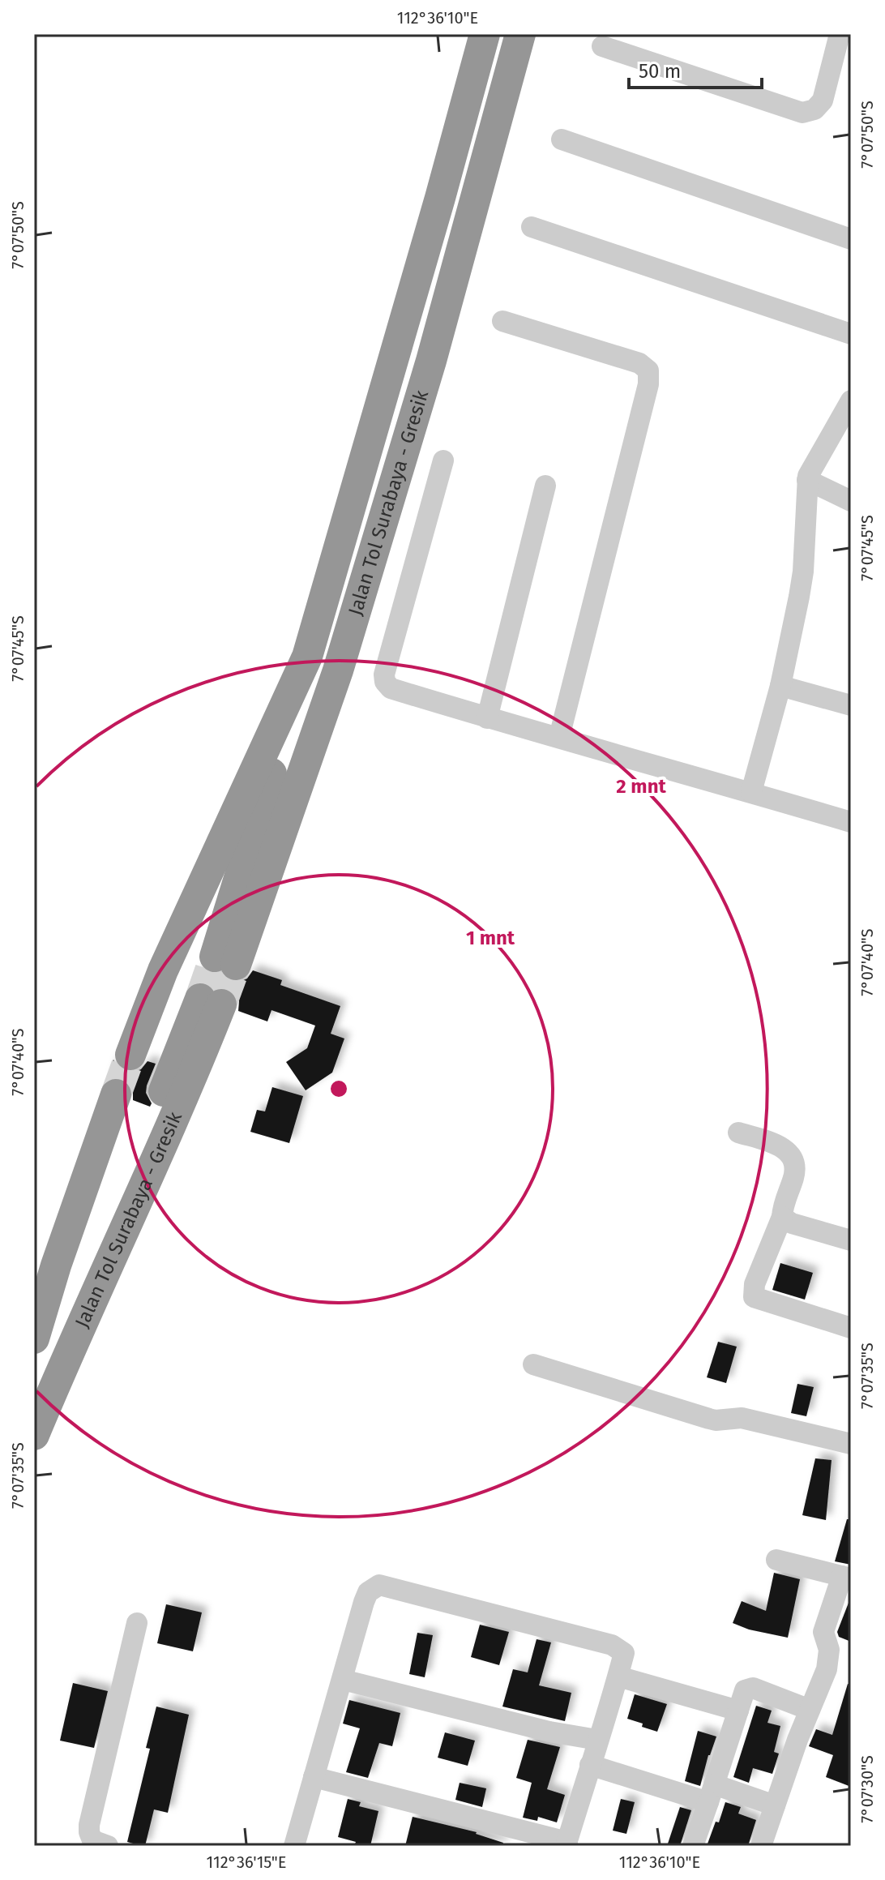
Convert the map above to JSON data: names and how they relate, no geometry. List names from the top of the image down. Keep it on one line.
{"streets":{"highway":["Jalan Tol Surabaya - Gresik"]},"scale_bar":"50 m","coordinates":["112°36'10\"E","7°07'50\"S","7°07'45\"S","7°07'40\"S","7°07'35\"S","7°07'30\"S","112°36'15\"E"],"rings":["2 mnt","1 mnt"]}
